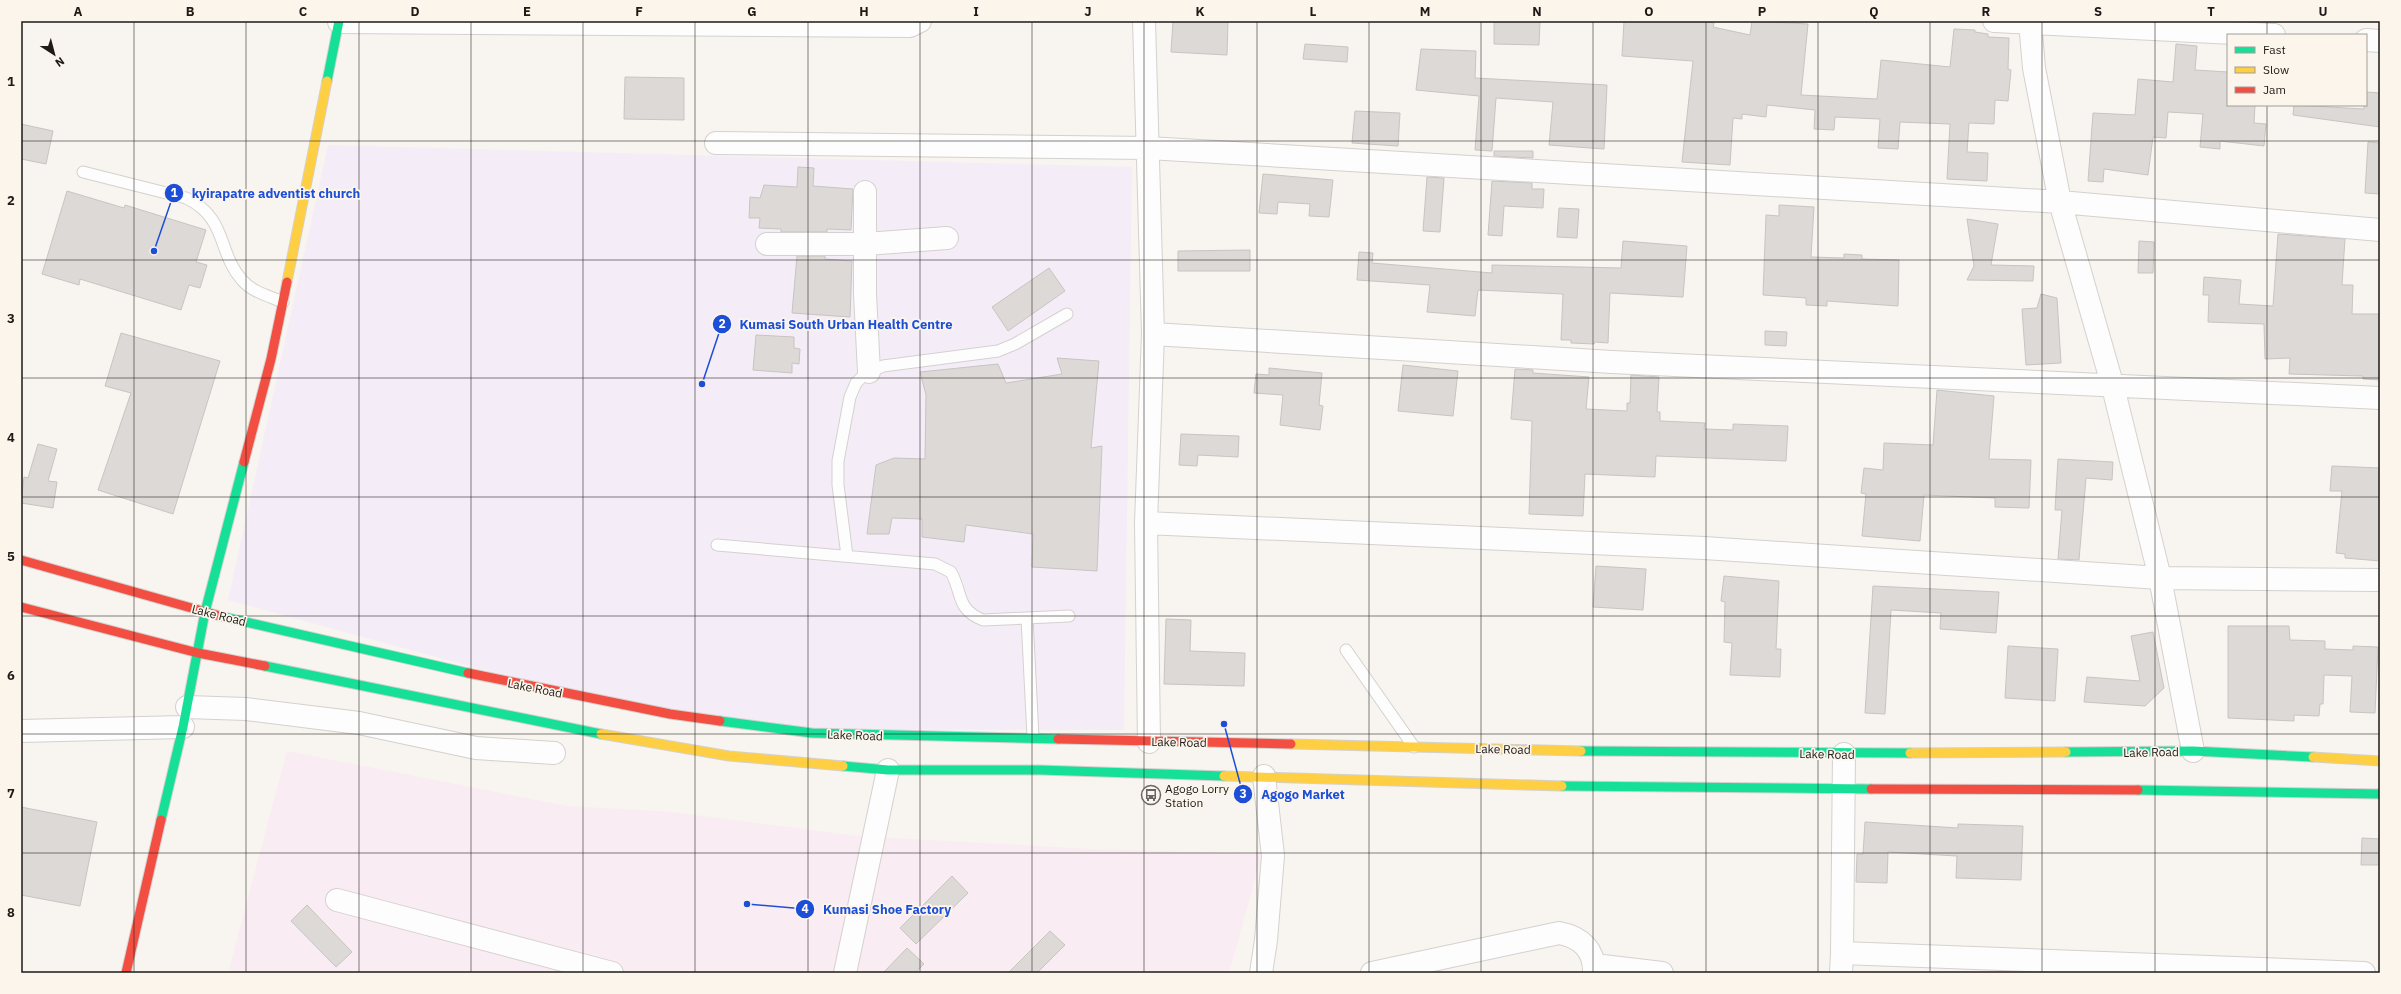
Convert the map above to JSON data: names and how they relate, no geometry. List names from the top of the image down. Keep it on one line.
{"streets":{"main road":["Lake Road"]},"places":{"other":["kyirapatre adventist church","Kumasi South Urban Health Centre","Agogo Market","Kumasi Shoe Factory"],"bus stop":["Agogo Lorry Station"]},"legend":["Fast","Slow","Jam"],"north":"bottom right","grid":{"columns":["A","B","C","D","E","F","G","H","I","J","K","L","M","N","O","P","Q","R","S","T","U"],"rows":["1","2","3","4","5","6","7","8"]}}
